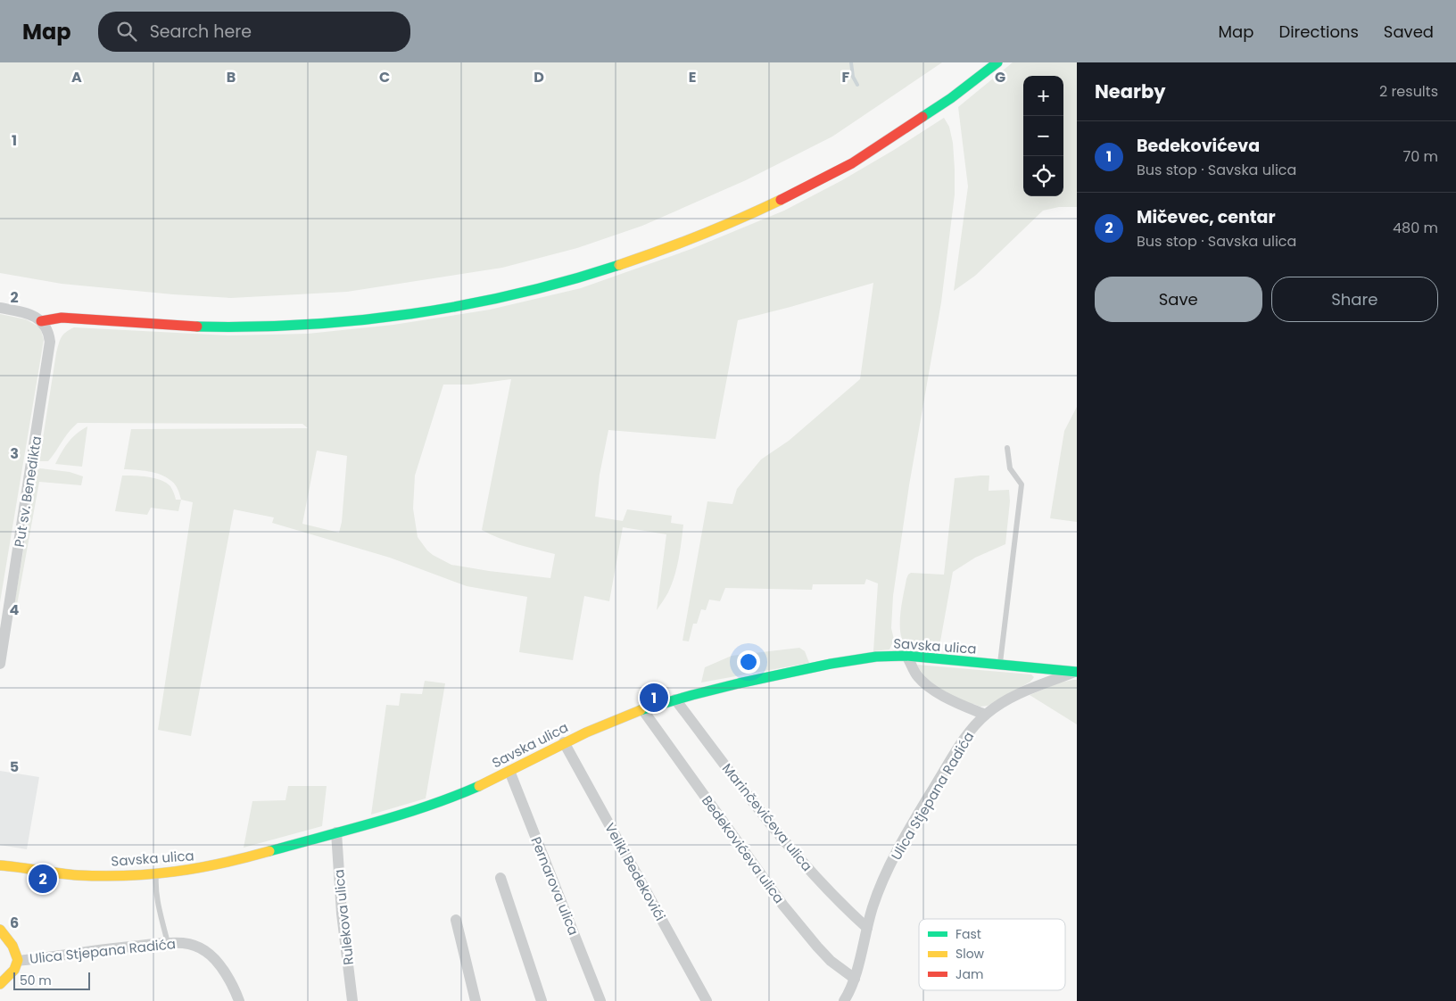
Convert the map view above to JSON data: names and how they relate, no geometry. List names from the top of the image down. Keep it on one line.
{"streets":{"street":["Put sv. Benedikta","Savska ulica","Ulica Stjepana Radića","Marinčevićeva ulica","Bedekovićeva ulica","Veliki Bedekovići","Pernarova ulica","Rulekova ulica"]},"crossings":[["Savska ulica","Ulica Stjepana Radića"],["Savska ulica","Marinčevićeva ulica"],["Savska ulica","Bedekovićeva ulica"],["Savska ulica","Veliki Bedekovići"],["Savska ulica","Pernarova ulica"],["Savska ulica","Rulekova ulica"],["Ulica Stjepana Radića","Marinčevićeva ulica"],["Ulica Stjepana Radića","Bedekovićeva ulica"]],"legend":["Fast","Slow","Jam"],"scale_bar":"50 m","page":{"header":"Map","search":"Search here","nav":["Map","Directions","Saved"],"heading":["Nearby","2 results"],"map_buttons":["+","−"],"list":[{"mark":"1","name":"Bedekovićeva","note":"Bus stop · Savska ulica","value":"70 m"},{"mark":"2","name":"Mičevec, centar","note":"Bus stop · Savska ulica","value":"480 m"}],"buttons":["Save","Share"],"pins":["1","2"],"scale":"50 m"},"grid":{"columns":["A","B","C","D","E","F","G"],"rows":["1","2","3","4","5","6"]}}
